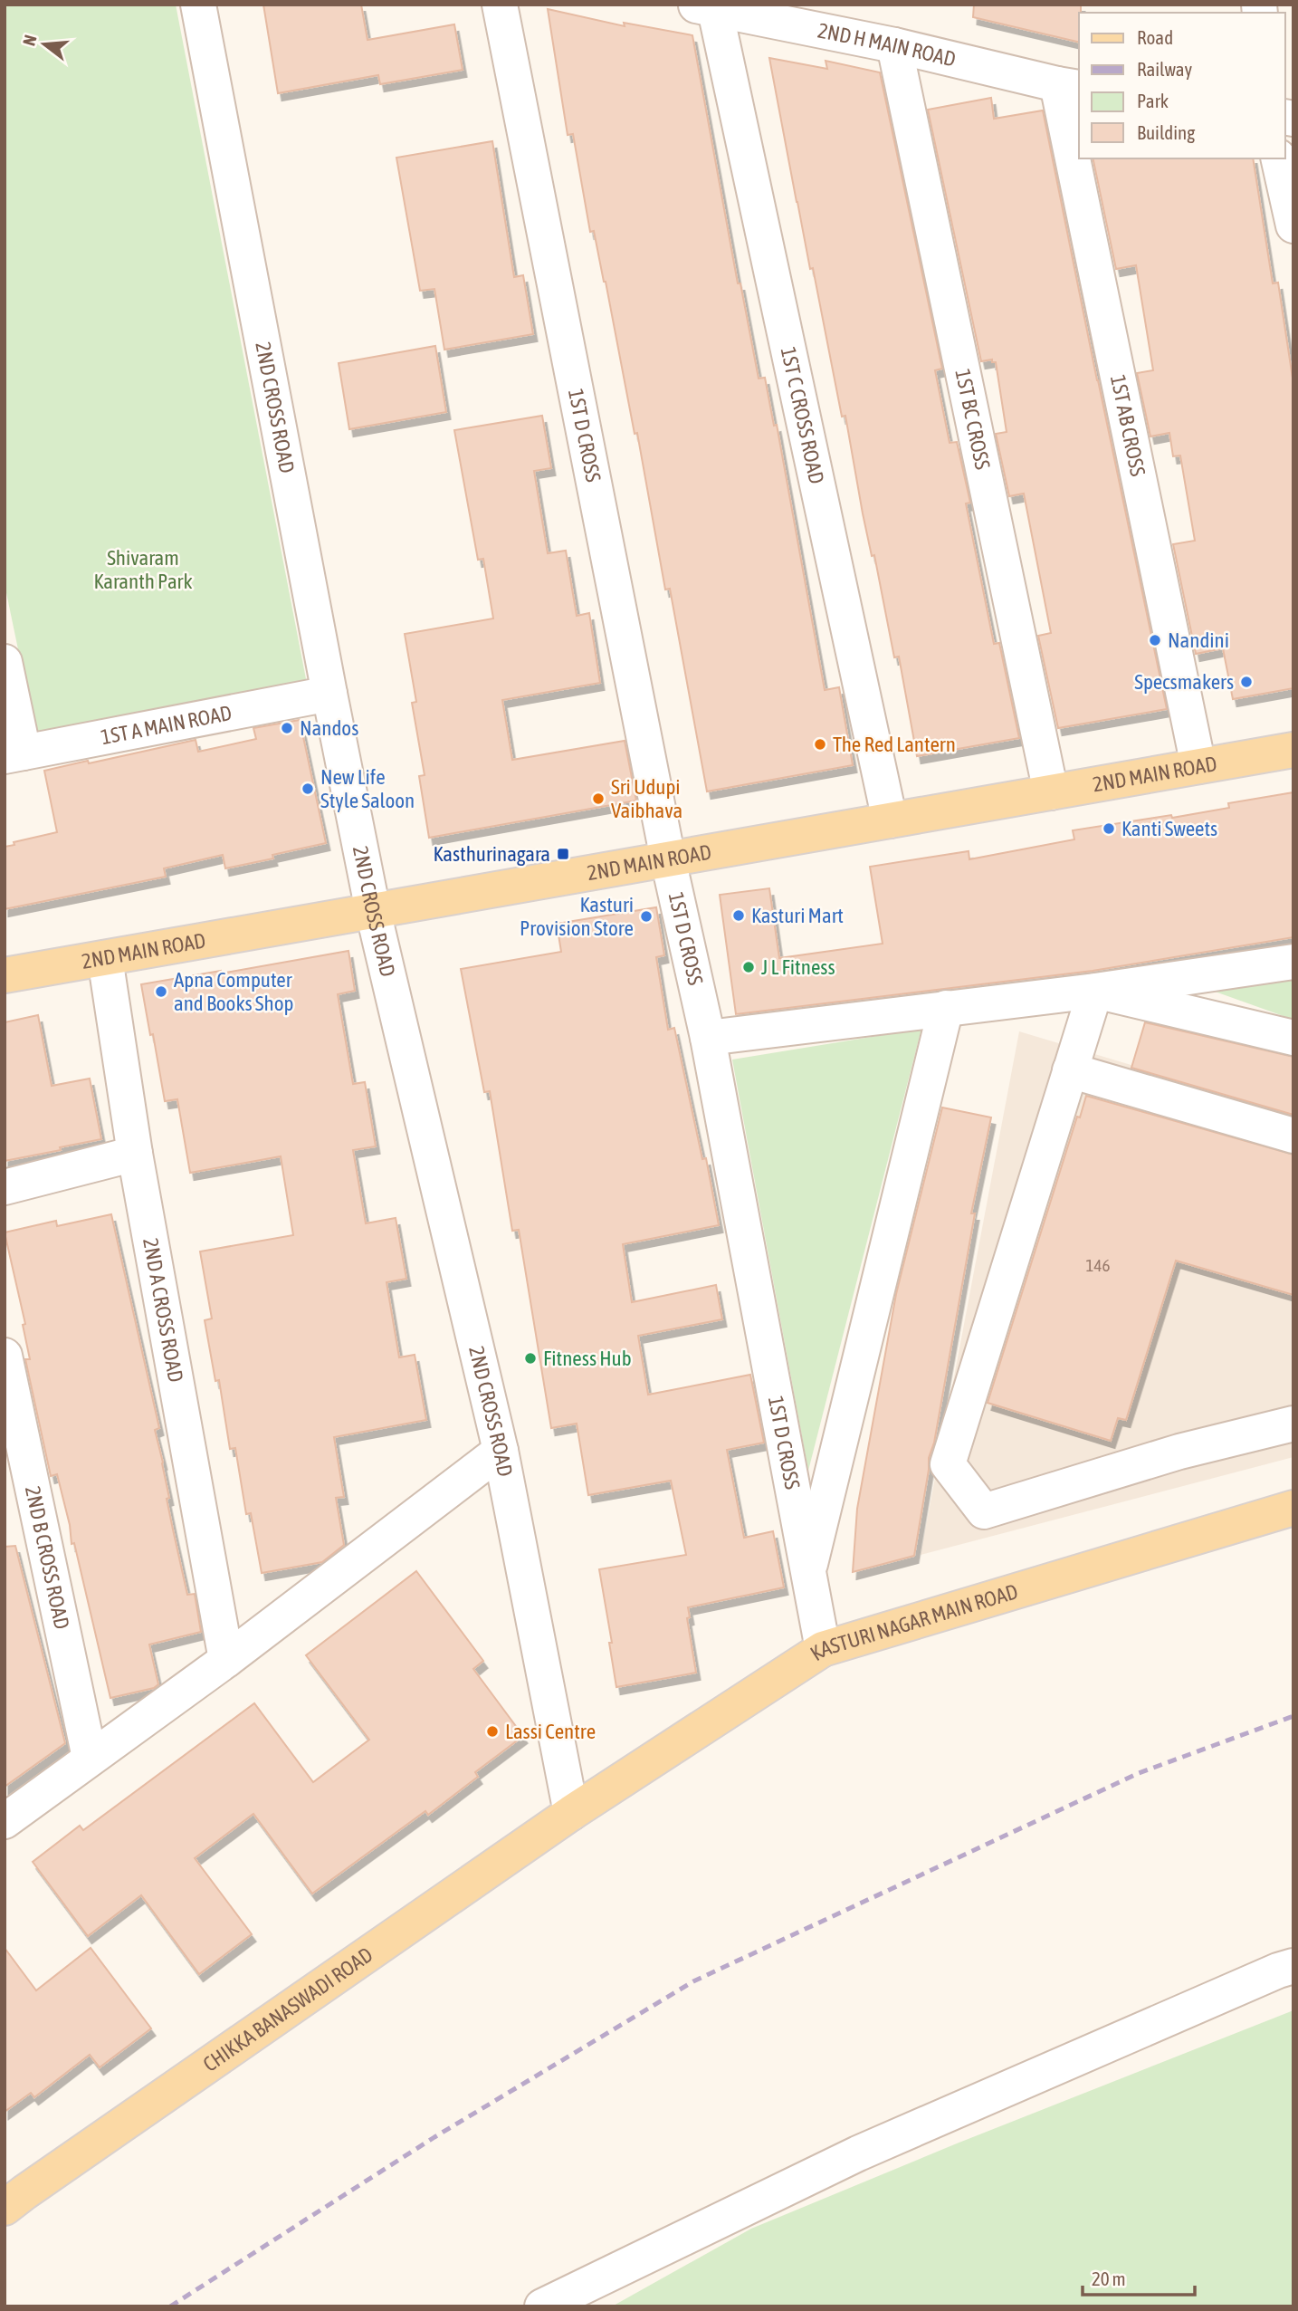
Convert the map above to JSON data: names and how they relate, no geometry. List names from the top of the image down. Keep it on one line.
{"streets":{"main road":["2ND MAIN ROAD","KASTURI NAGAR MAIN ROAD","CHIKKA BANASWADI ROAD"],"street":["2ND H MAIN ROAD","2ND CROSS ROAD","1ST C CROSS ROAD","1ST BC CROSS","1ST AB CROSS","1ST D CROSS","1ST A MAIN ROAD","2ND A CROSS ROAD","2ND B CROSS ROAD"]},"crossings":[["2ND H MAIN ROAD","1ST C CROSS ROAD"],["2ND H MAIN ROAD","1ST BC CROSS"],["2ND H MAIN ROAD","1ST AB CROSS"],["2ND CROSS ROAD","1ST A MAIN ROAD"],["2ND CROSS ROAD","2ND MAIN ROAD"],["2ND CROSS ROAD","KASTURI NAGAR MAIN ROAD"],["2ND CROSS ROAD","CHIKKA BANASWADI ROAD"],["1ST C CROSS ROAD","2ND MAIN ROAD"],["1ST BC CROSS","2ND MAIN ROAD"],["1ST AB CROSS","2ND MAIN ROAD"],["1ST D CROSS","2ND MAIN ROAD"],["1ST D CROSS","KASTURI NAGAR MAIN ROAD"],["2ND MAIN ROAD","2ND A CROSS ROAD"],["KASTURI NAGAR MAIN ROAD","CHIKKA BANASWADI ROAD"]],"parks":["Shivaram Karanth Park"],"places":{"other":["Nandini","Specsmakers","Nandos","The Red Lantern","New Life Style Saloon","Sri Udupi Vaibhava","Kanti Sweets","Kasturi Mart","Kasturi Provision Store","J L Fitness","Apna Computer and Books Shop","Fitness Hub","Lassi Centre"],"transit":["Kasthurinagara"]},"house_numbers":["146"],"legend":["Road","Railway","Park","Building"],"scale_bar":"20 m","north":"left"}
